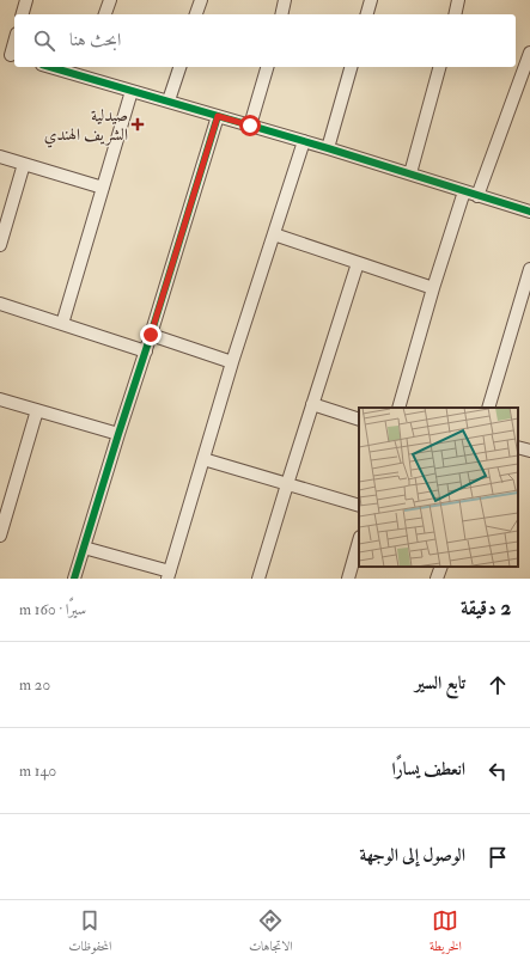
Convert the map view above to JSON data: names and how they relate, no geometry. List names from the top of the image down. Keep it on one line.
{"places":{"health":["صيدلية الشريف الهندي"]},"page":{"search":"ابحث هنا","heading":["2 دقيقة","سيرًا · 160 m"],"list":[["تابع السير","20 m"],["انعطف يسارًا","140 m"],"الوصول إلى الوجهة"],"nav":["الخريطة","الاتجاهات","المحفوظات"]}}
